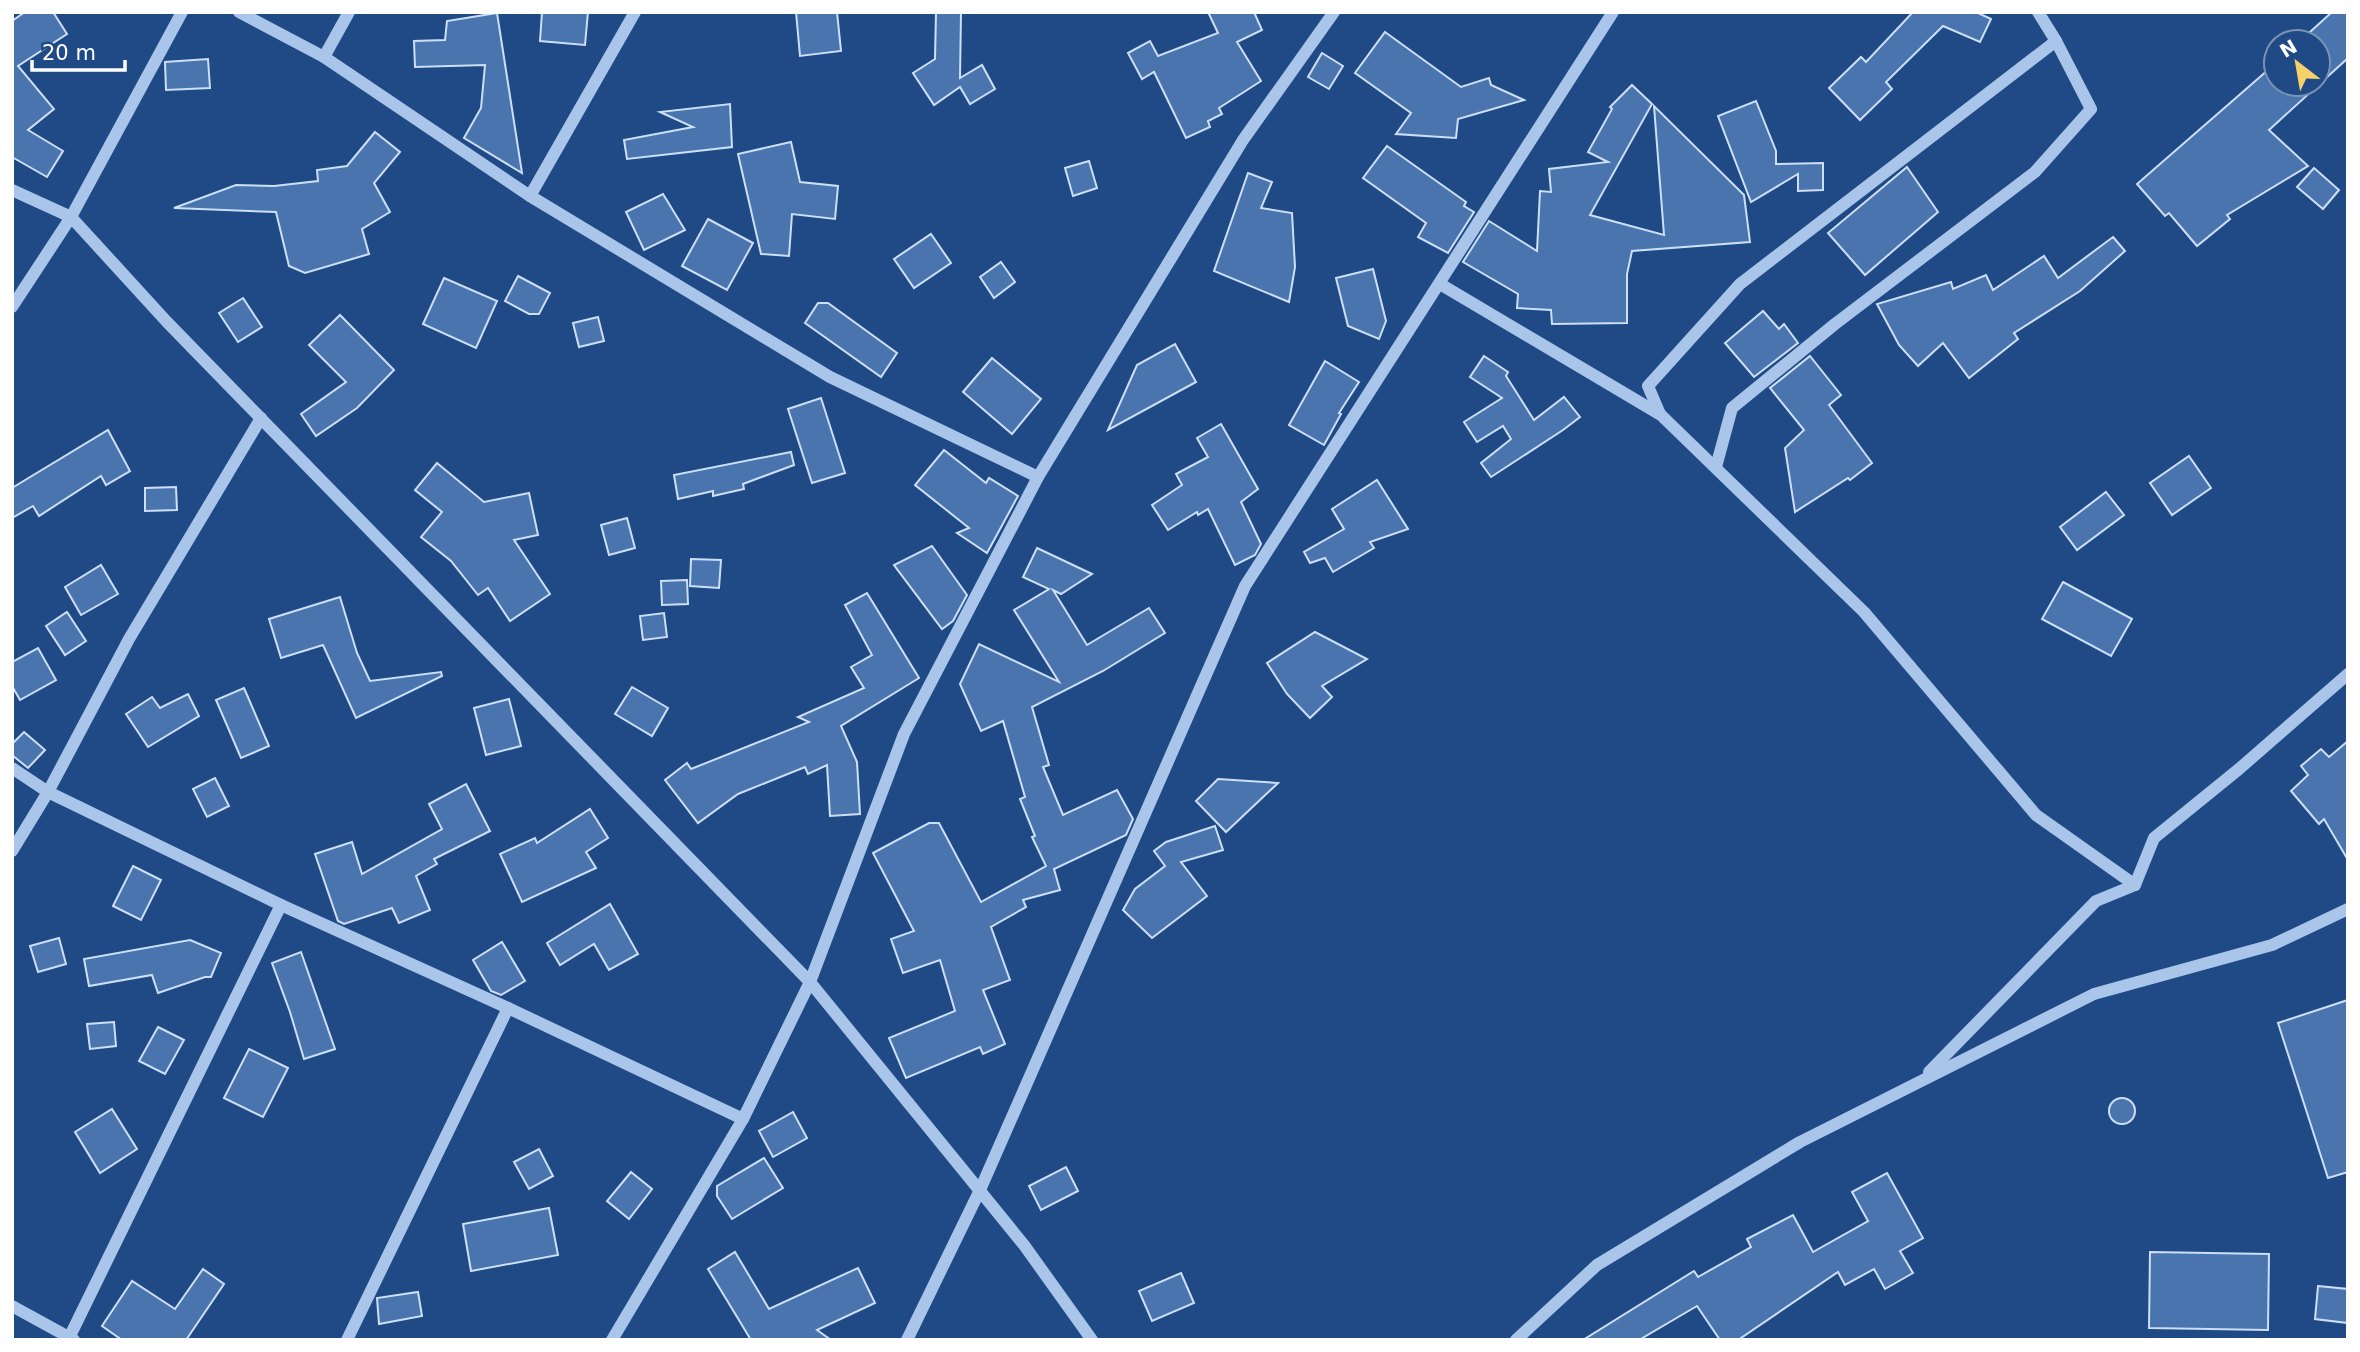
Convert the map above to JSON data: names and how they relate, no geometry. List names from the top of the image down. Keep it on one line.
{"scale_bar":"20 m","north":"top left"}
